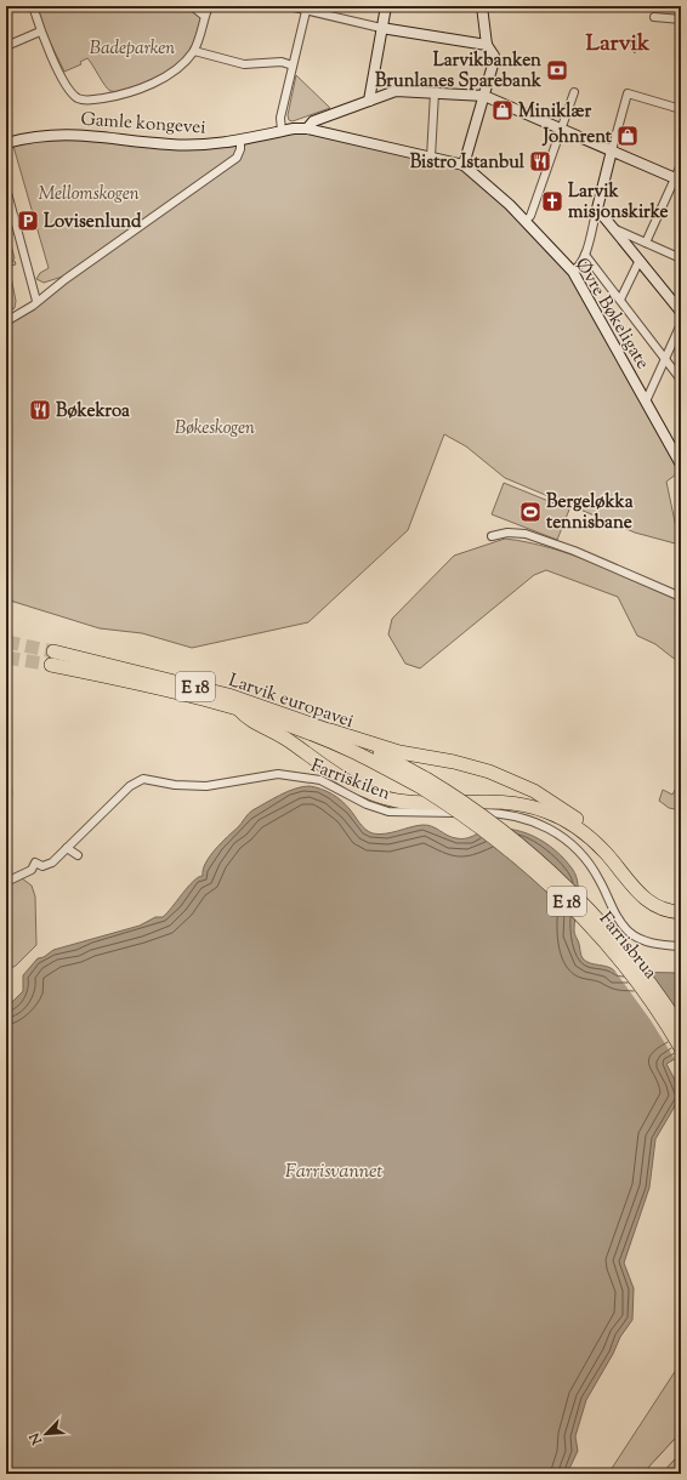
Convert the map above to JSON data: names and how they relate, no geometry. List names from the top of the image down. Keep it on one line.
{"streets":{"highway":["E 18","Larvik europavei","Farrisbrua"],"street":["Gamle kongevei","Øvre Bøkeligate","Farriskilen"]},"crossings":[["Gamle kongevei","Øvre Bøkeligate"],["E 18","Larvik europavei"],["Larvik europavei","Farrisbrua"]],"districts":["Larvik"],"water":["Farrisvannet"],"parks":["Badeparken","Mellomskogen","Bøkeskogen"],"places":{"bank":["Larvikbanken Brunlanes Sparebank"],"shop":["Miniklær","Johnrent"],"restaurant":["Bistro Istanbul","Bøkekroa"],"church":["Larvik misjonskirke"],"parking":["Lovisenlund"],"sports":["Bergeløkka tennisbane"]},"north":"bottom left"}
